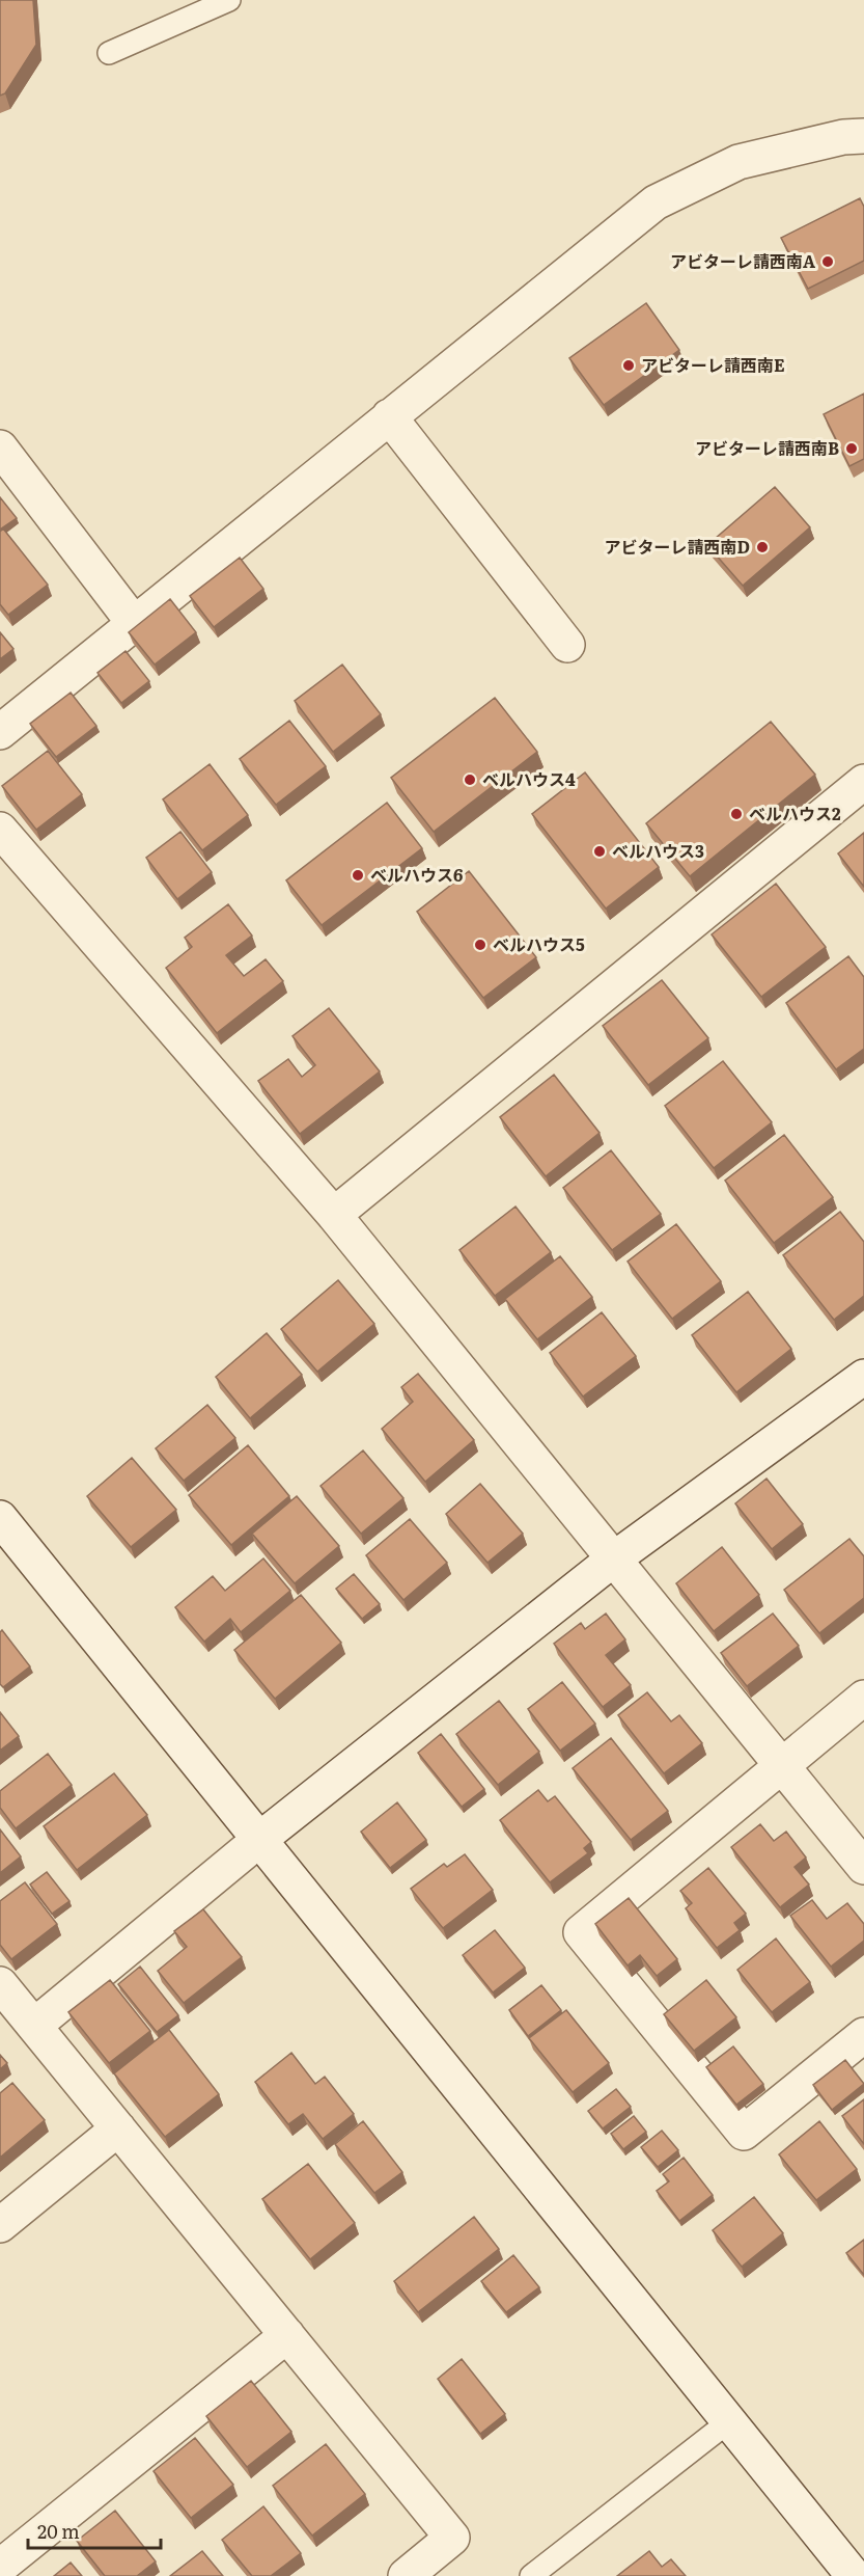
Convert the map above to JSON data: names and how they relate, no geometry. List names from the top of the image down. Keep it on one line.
{"places":["アビターレ請西南A","アビターレ請西南E","アビターレ請西南B","アビターレ請西南D","ベルハウス4","ベルハウス2","ベルハウス3","ベルハウス6","ベルハウス5"],"scale_bar":"20 m"}
